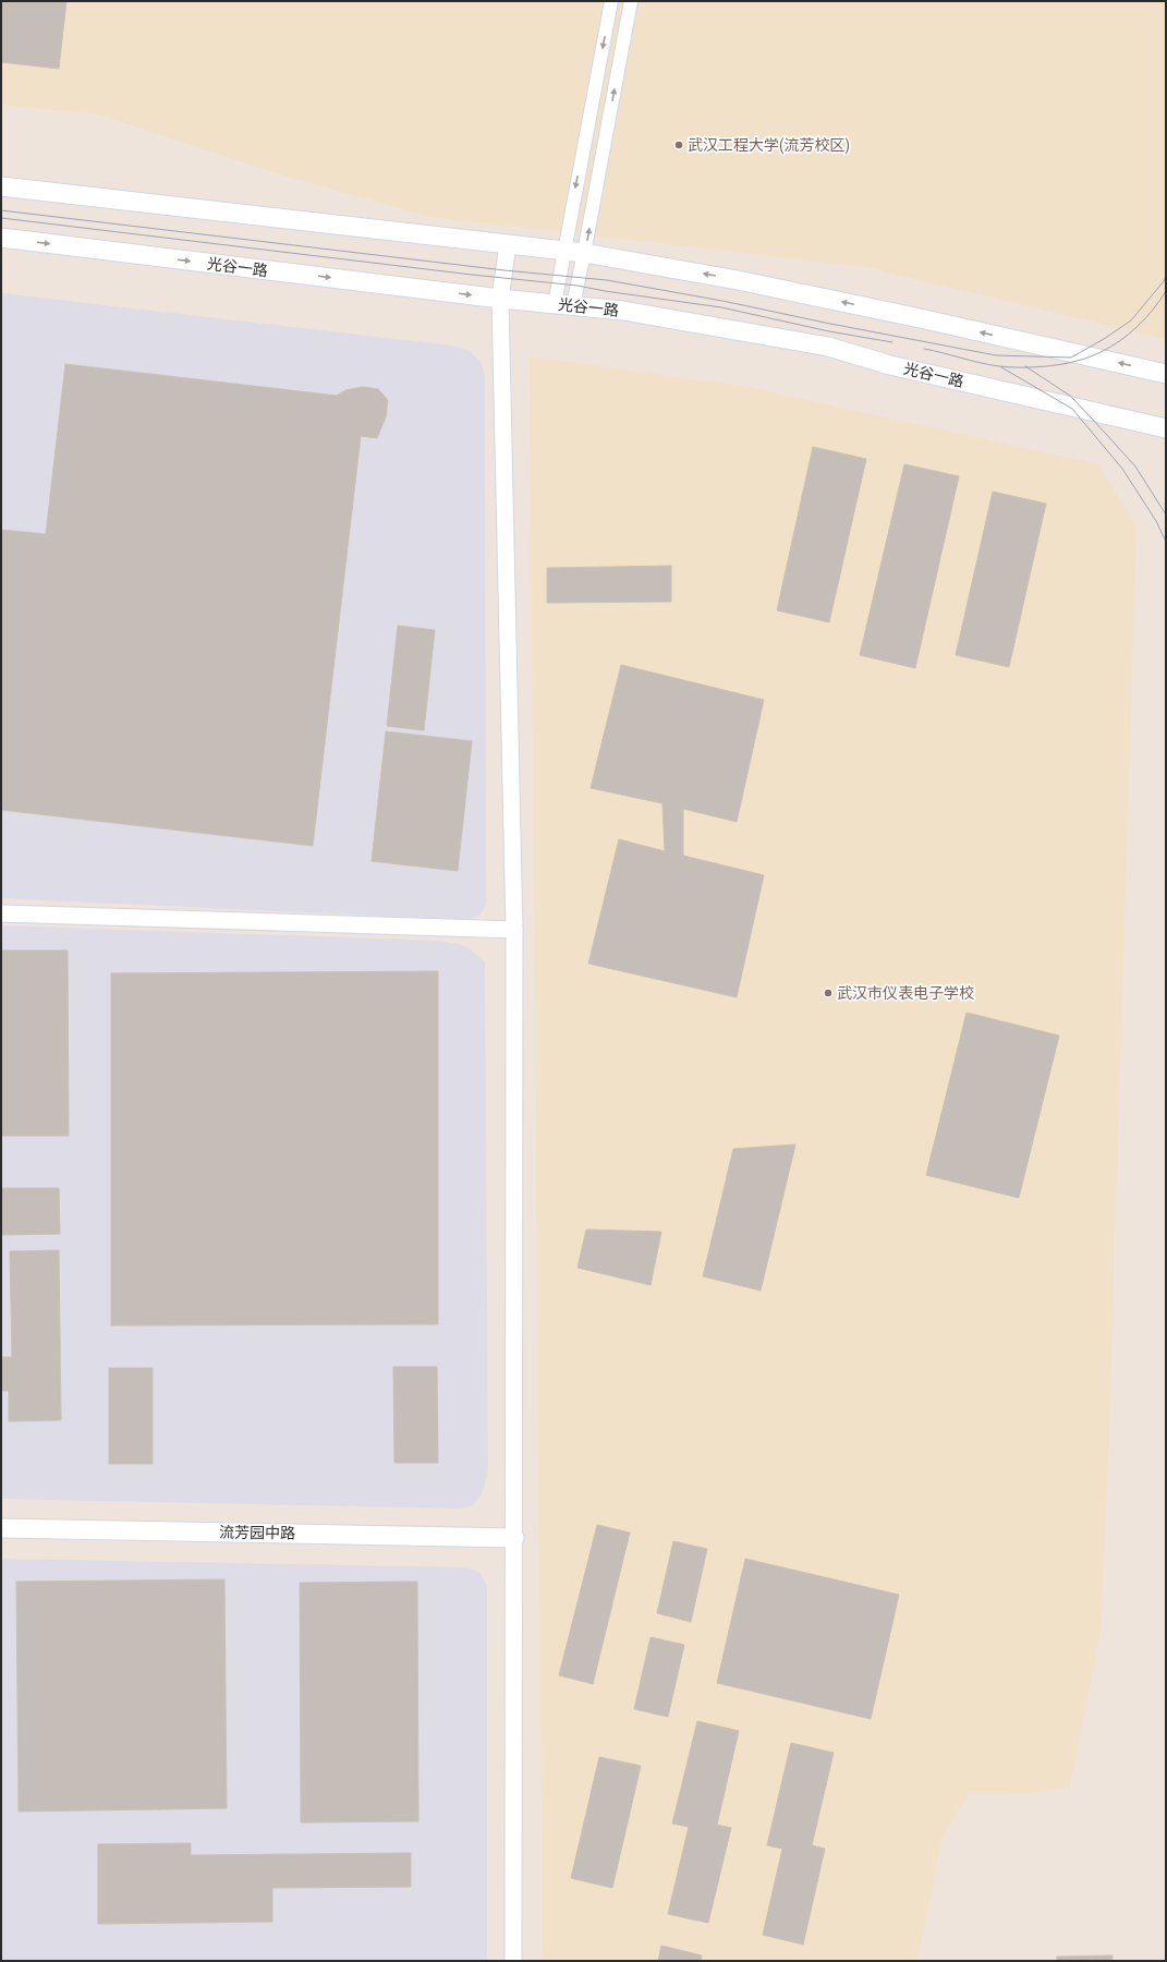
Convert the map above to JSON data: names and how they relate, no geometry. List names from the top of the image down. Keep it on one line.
{"streets":{"main road":["光谷一路","流芳园中路"]},"places":["武汉工程大学(流芳校区)","武汉市仪表电子学校"]}
